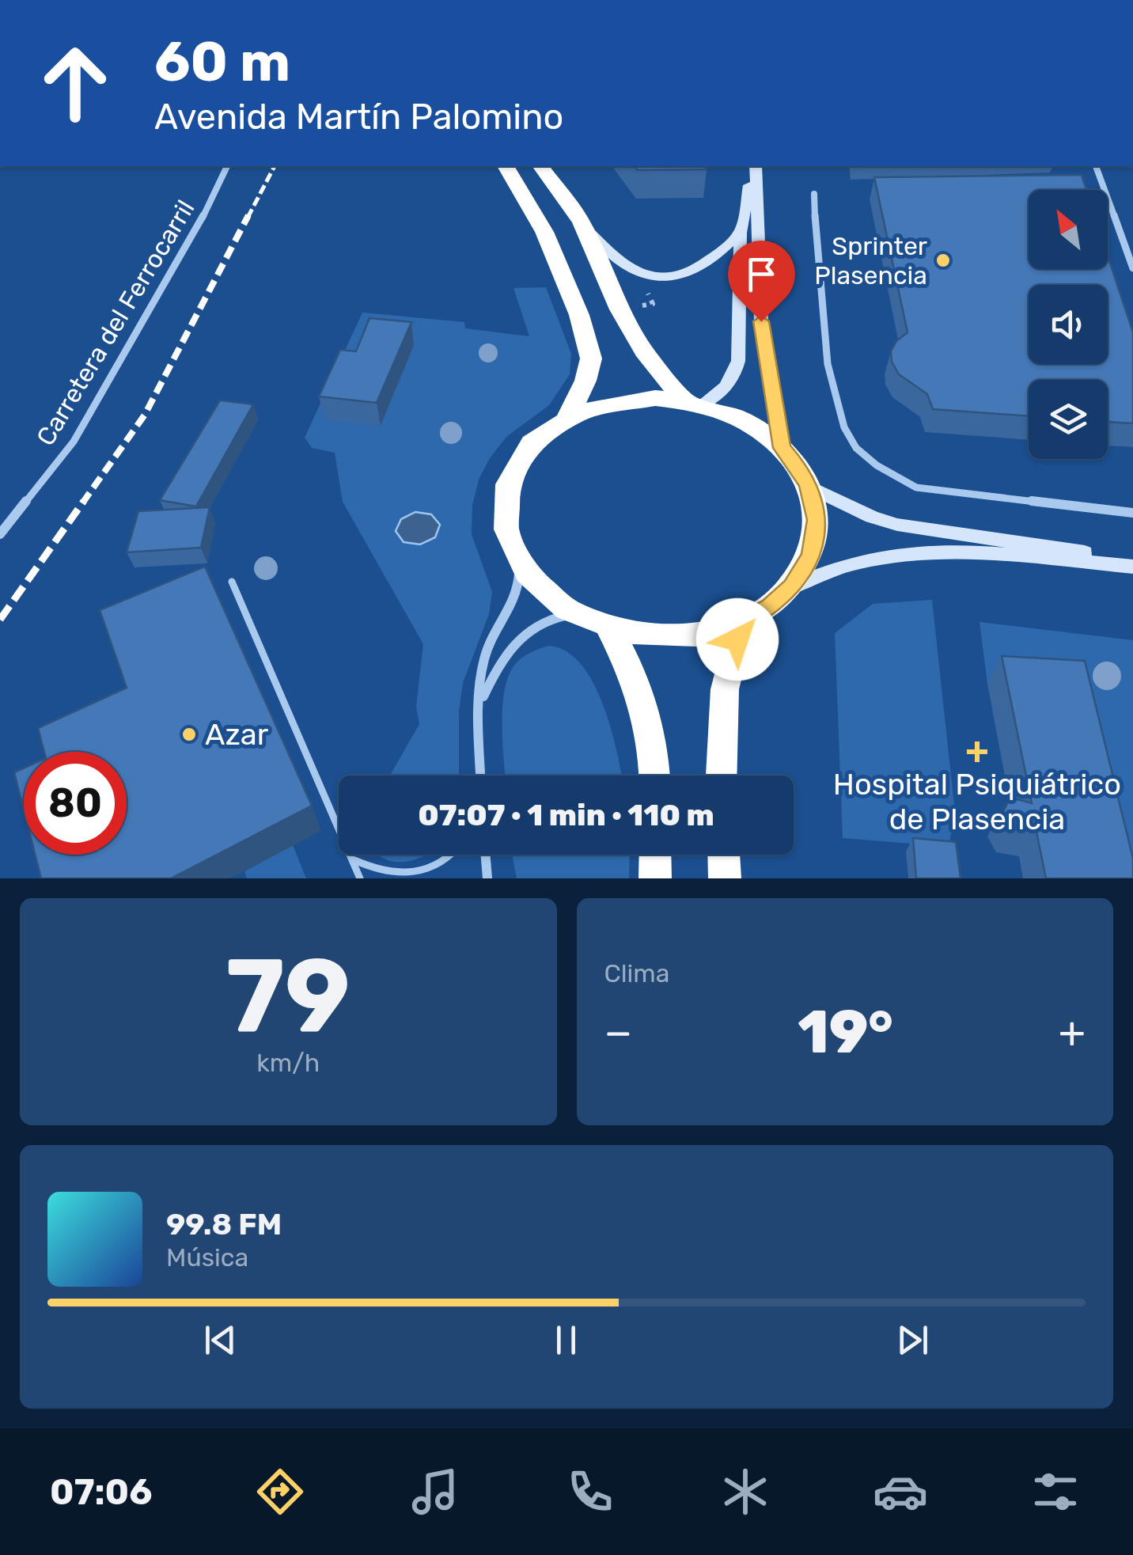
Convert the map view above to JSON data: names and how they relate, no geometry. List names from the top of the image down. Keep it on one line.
{"streets":{"street":["Carretera del Ferrocarril"]},"places":{"other":["Sprinter Plasencia","Azar"],"health":["Hospital Psiquiátrico de Plasencia"]},"north":"top left","page":{"turn":["60 m","Avenida Martín Palomino"],"limit":"80","trip":"07:07 · 1 min · 110 m","tile":[["79","km/h"],"Clima"],"heat":["−","19°","+"],"song":["99.8 FM","Música"],"tabs":"07:06"}}
